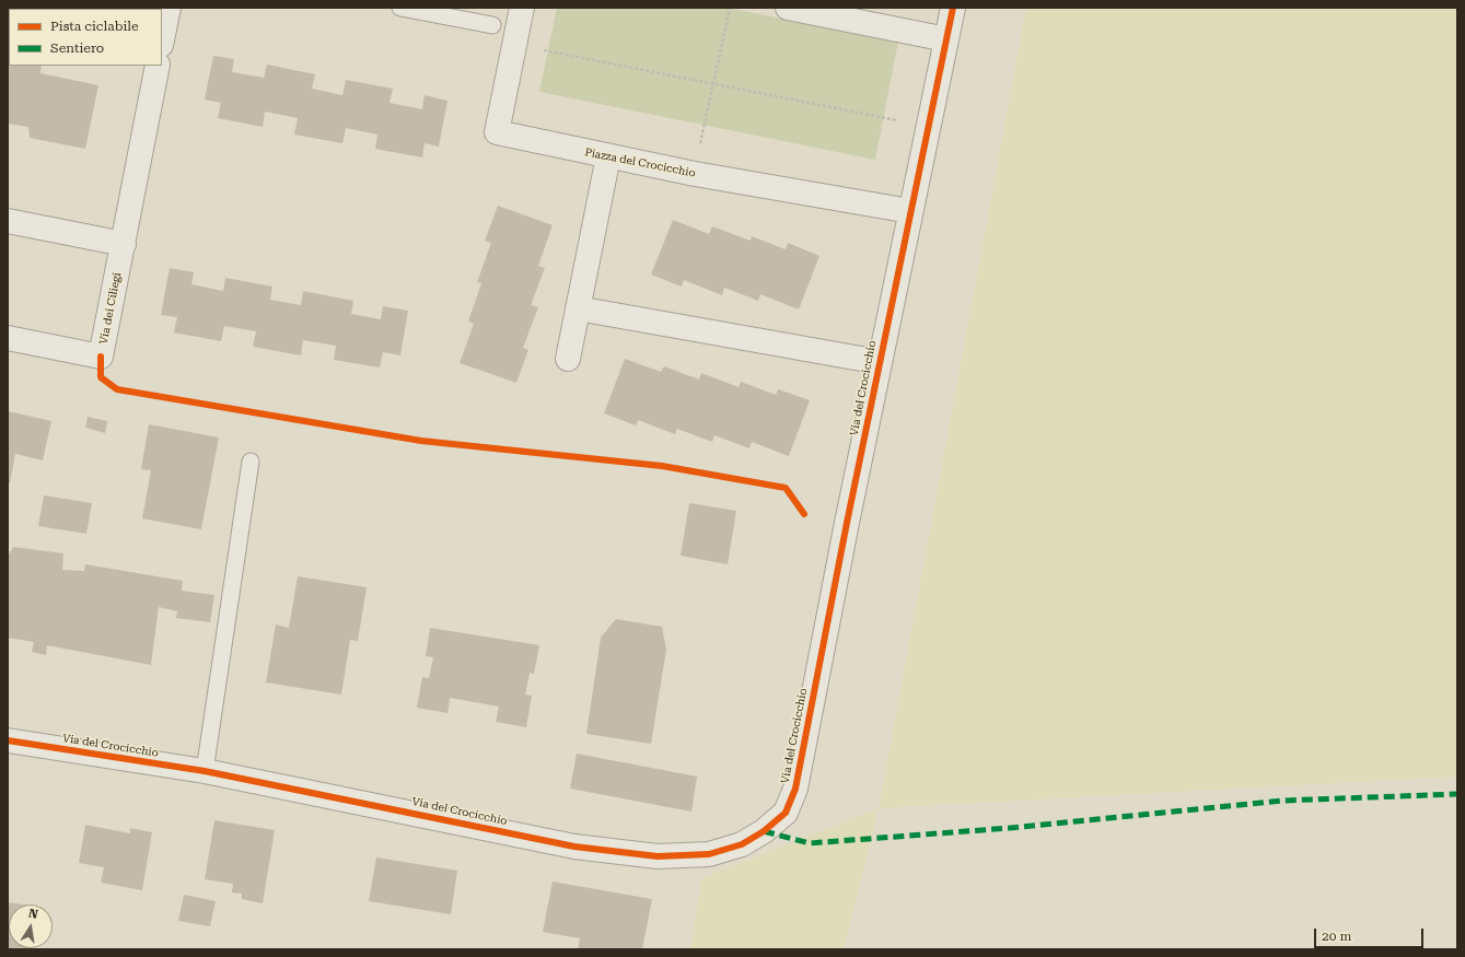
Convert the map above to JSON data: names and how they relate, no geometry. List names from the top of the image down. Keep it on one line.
{"streets":{"street":["Piazza del Crocicchio","Via dei Ciliegi","Via del Crocicchio"]},"crossings":[["Piazza del Crocicchio","Via del Crocicchio"]],"legend":["Pista ciclabile","Sentiero"],"scale_bar":"20 m","north":"top"}
